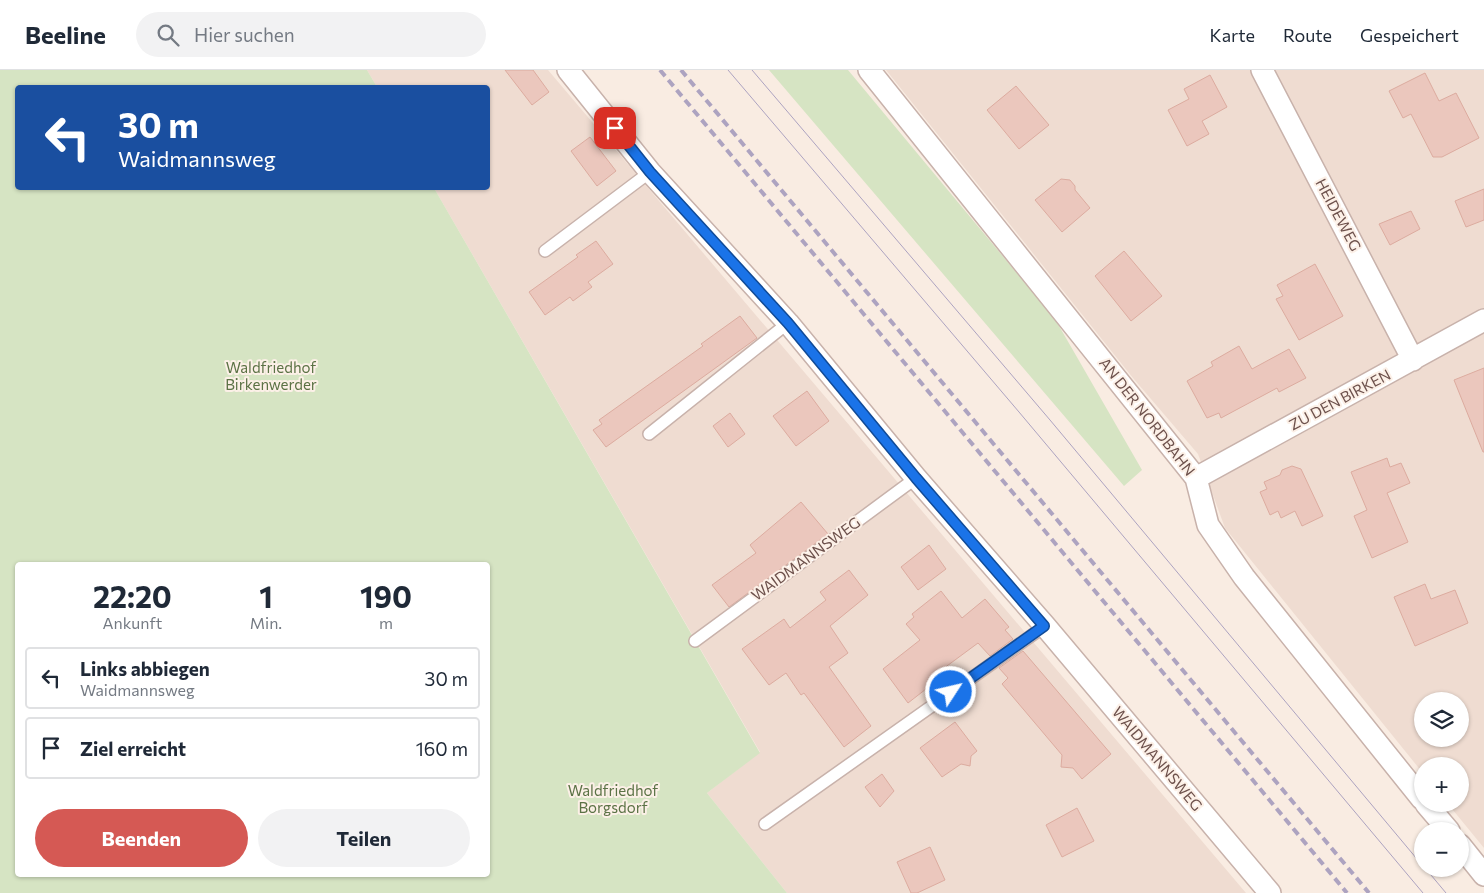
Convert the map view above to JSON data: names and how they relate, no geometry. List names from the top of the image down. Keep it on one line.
{"streets":{"street":["HEIDEWEG","ZU DEN BIRKEN","AN DER NORDBAHN","WAIDMANNSWEG"]},"crossings":[["HEIDEWEG","ZU DEN BIRKEN"],["ZU DEN BIRKEN","AN DER NORDBAHN"]],"parks":["Waldfriedhof Birkenwerder","Waldfriedhof Borgsdorf"],"page":{"header":"Beeline","search":"Hier suchen","nav":["Karte","Route","Gespeichert"],"turn":["30 m","Waidmannsweg"],"eta":["22:20","Ankunft","1","Min.","190","m"],"list":[{"name":"Links abbiegen","note":"Waidmannsweg","value":"30 m"},{"name":"Ziel erreicht","value":"160 m"}],"map_buttons":["+","−"],"buttons":["Beenden","Teilen"]}}
